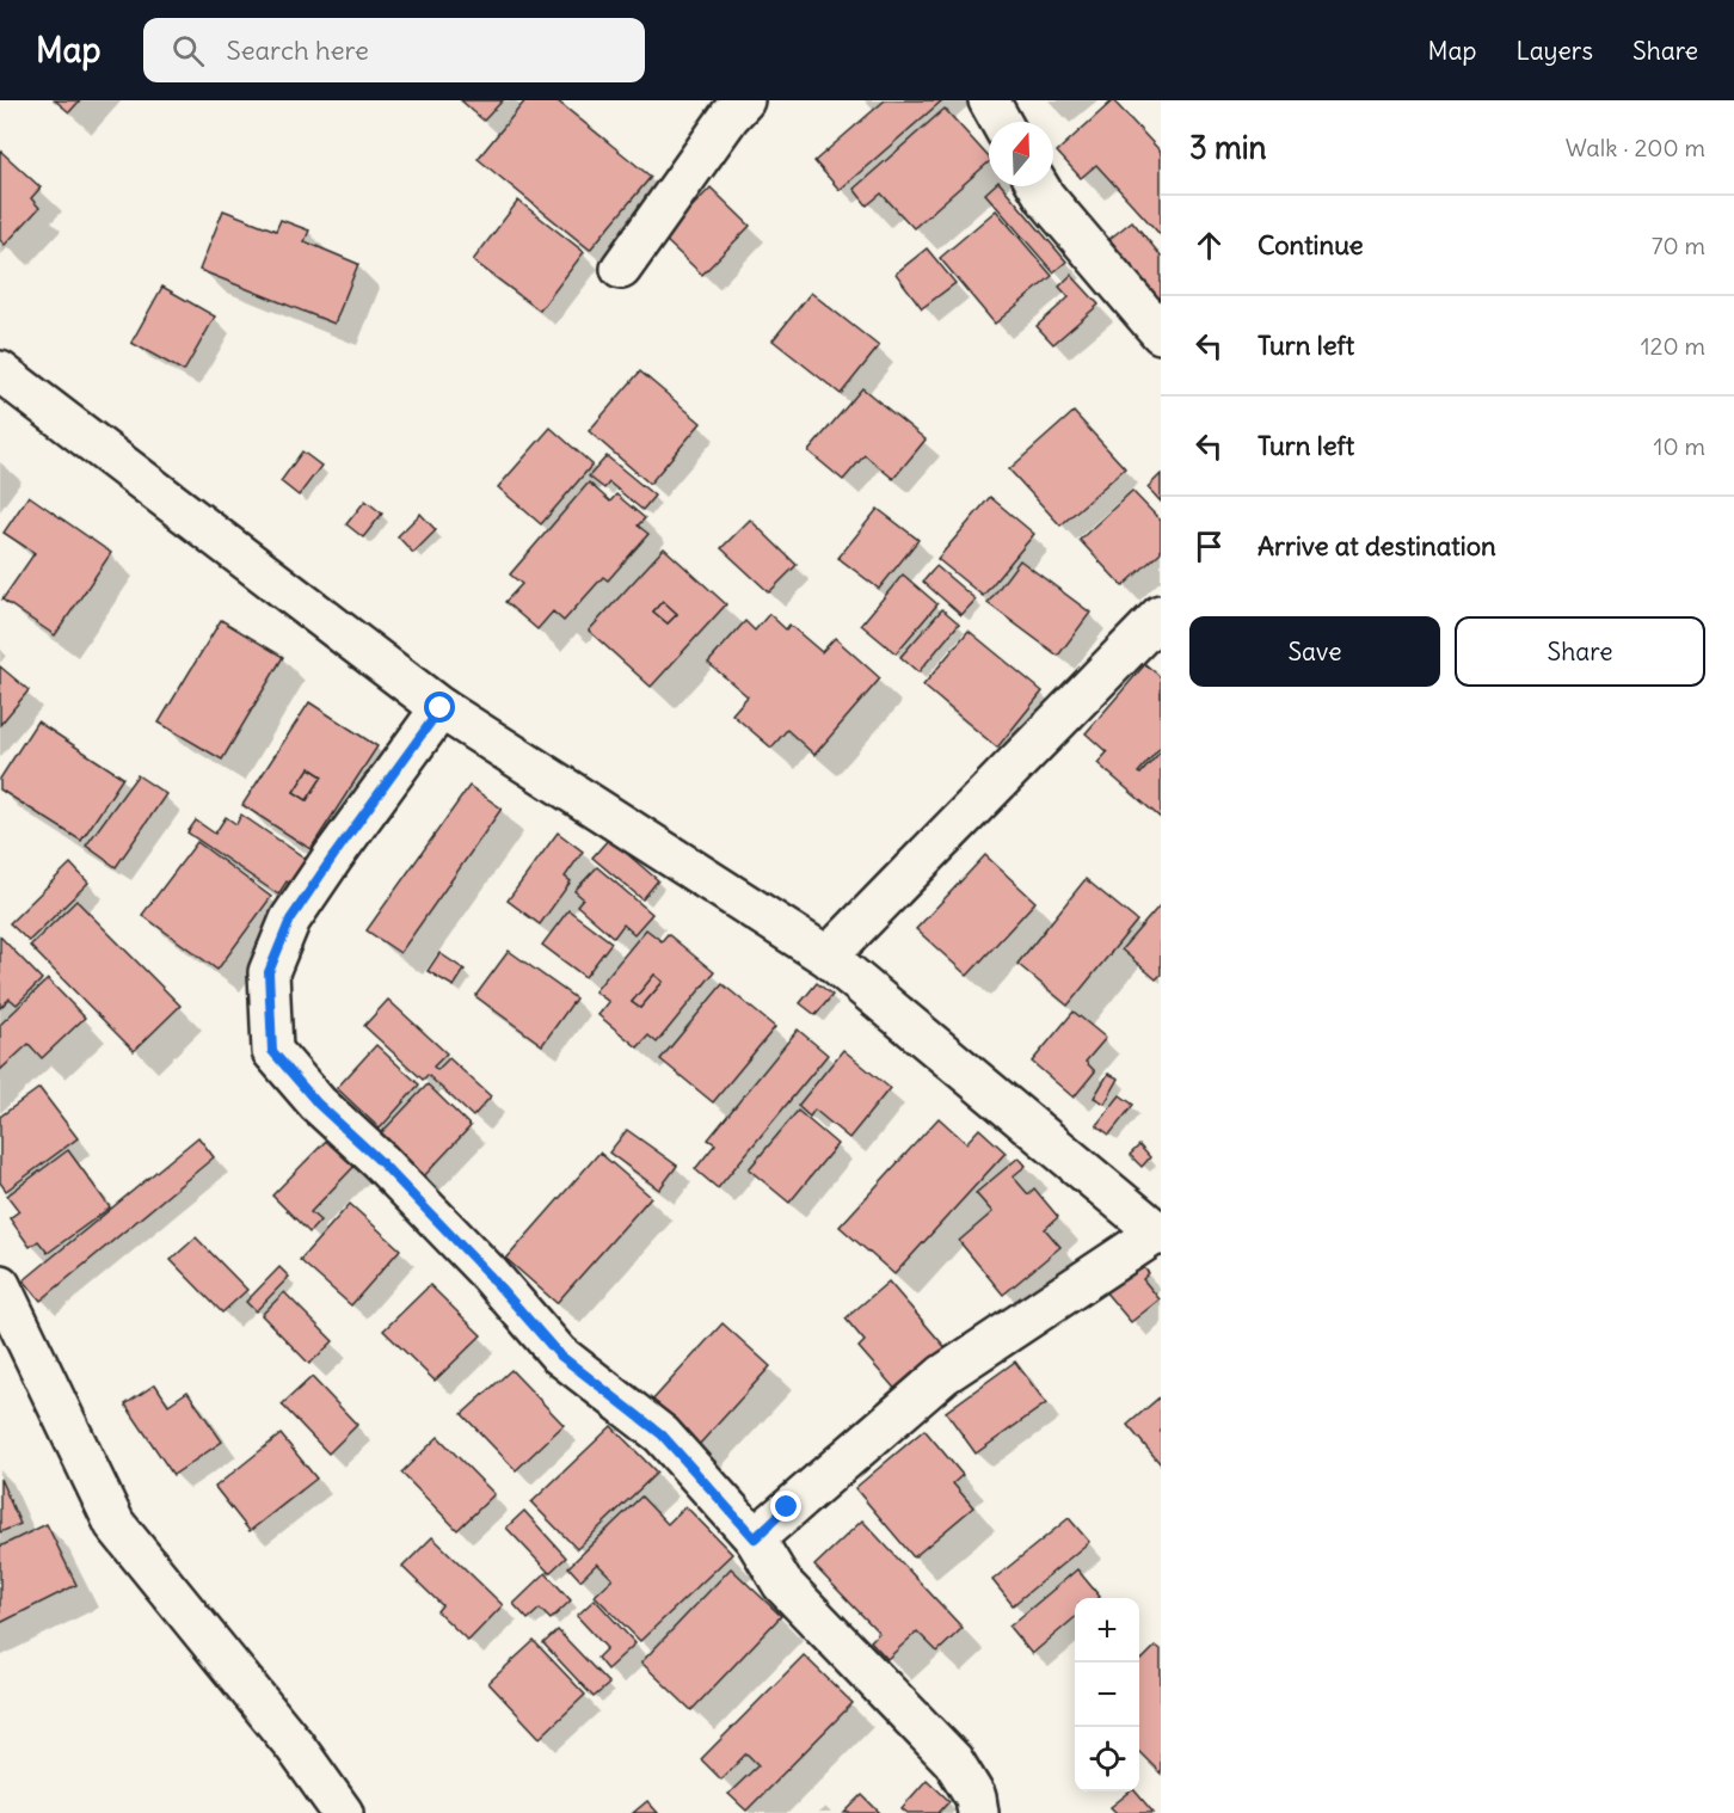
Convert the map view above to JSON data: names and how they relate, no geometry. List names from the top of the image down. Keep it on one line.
{"north":"top","page":{"header":"Map","search":"Search here","nav":["Map","Layers","Share"],"heading":["3 min","Walk · 200 m"],"list":[["Continue","70 m"],["Turn left","120 m"],["Turn left","10 m"],"Arrive at destination"],"buttons":["Save","Share"],"map_buttons":["+","−"]}}
